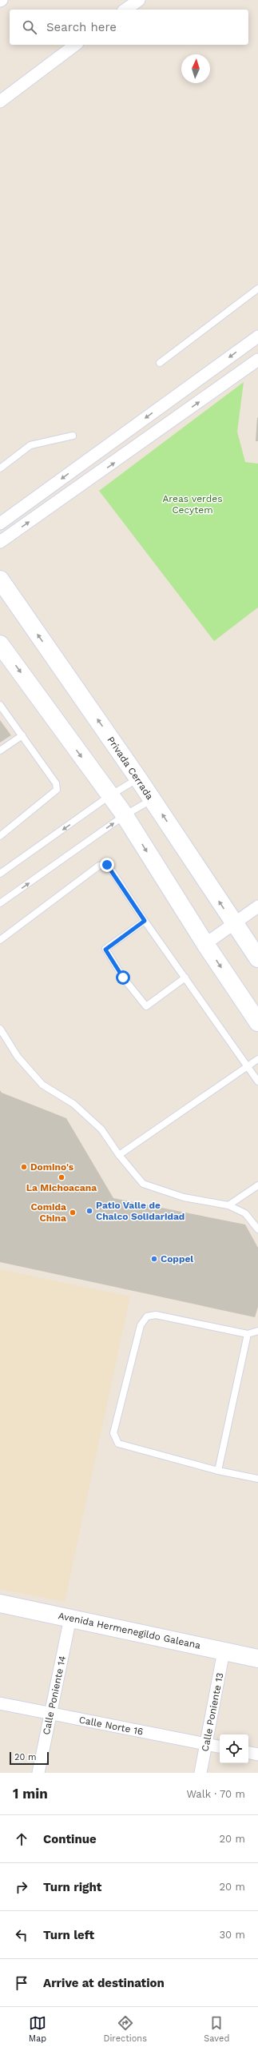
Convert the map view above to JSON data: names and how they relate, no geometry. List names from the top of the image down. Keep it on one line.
{"streets":{"street":["Privada Cerrada","Avenida Hermenegildo Galeana","Calle Poniente 14","Calle Poniente 13","Calle Norte 16"]},"crossings":[["Avenida Hermenegildo Galeana","Calle Poniente 14"],["Avenida Hermenegildo Galeana","Calle Poniente 13"],["Calle Poniente 14","Calle Norte 16"],["Calle Poniente 13","Calle Norte 16"]],"parks":["Areas verdes Cecytem"],"places":["Domino's","La Michoacana","Patio Valle de Chalco Solidaridad","Comida China","Coppel"],"scale_bar":"20 m","north":"top","page":{"search":"Search here","scale":"20 m","heading":["1 min","Walk · 70 m"],"list":[["Continue","20 m"],["Turn right","20 m"],["Turn left","30 m"],"Arrive at destination"],"nav":["Map","Directions","Saved"]}}
